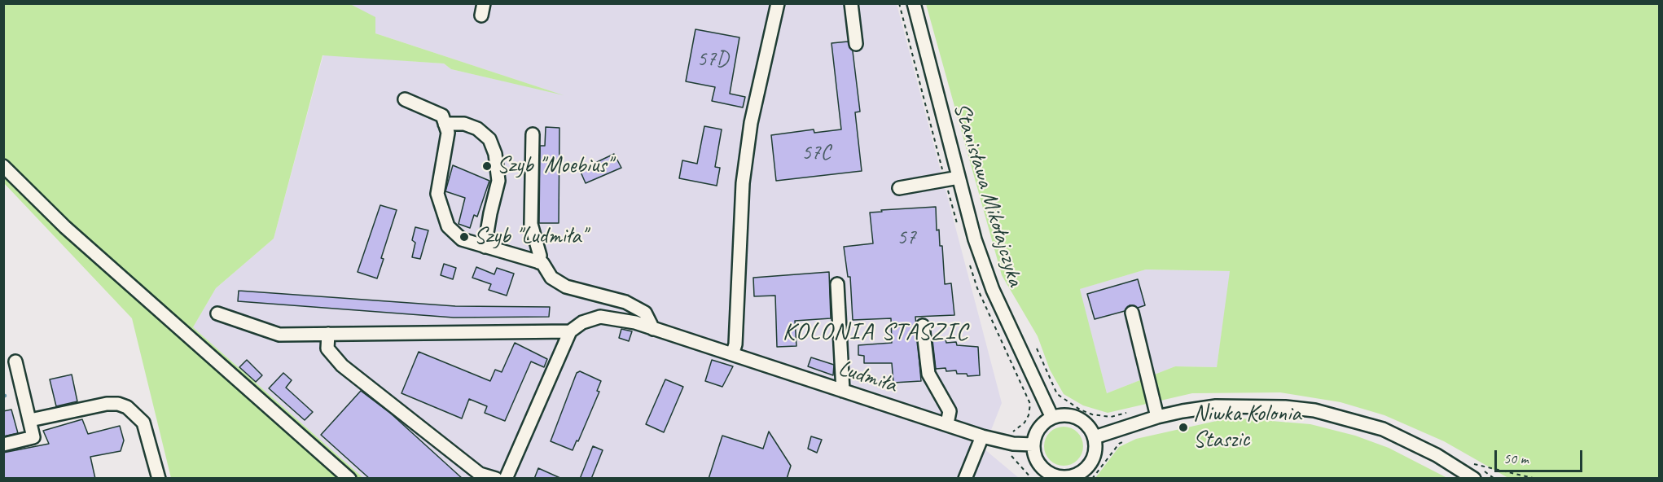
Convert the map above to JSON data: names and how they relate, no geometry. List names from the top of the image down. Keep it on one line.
{"streets":{"street":["Stanisława Mikołajczyka","Ludmiła"]},"crossings":[["Stanisława Mikołajczyka","Ludmiła"]],"districts":["KOLONIA STASZIC"],"places":["Szyb \"Moebius\"","Szyb \"Ludmiła\"","Niwka Kolonia Staszic"],"house_numbers":["57D","57C","57"],"scale_bar":"50 m"}
